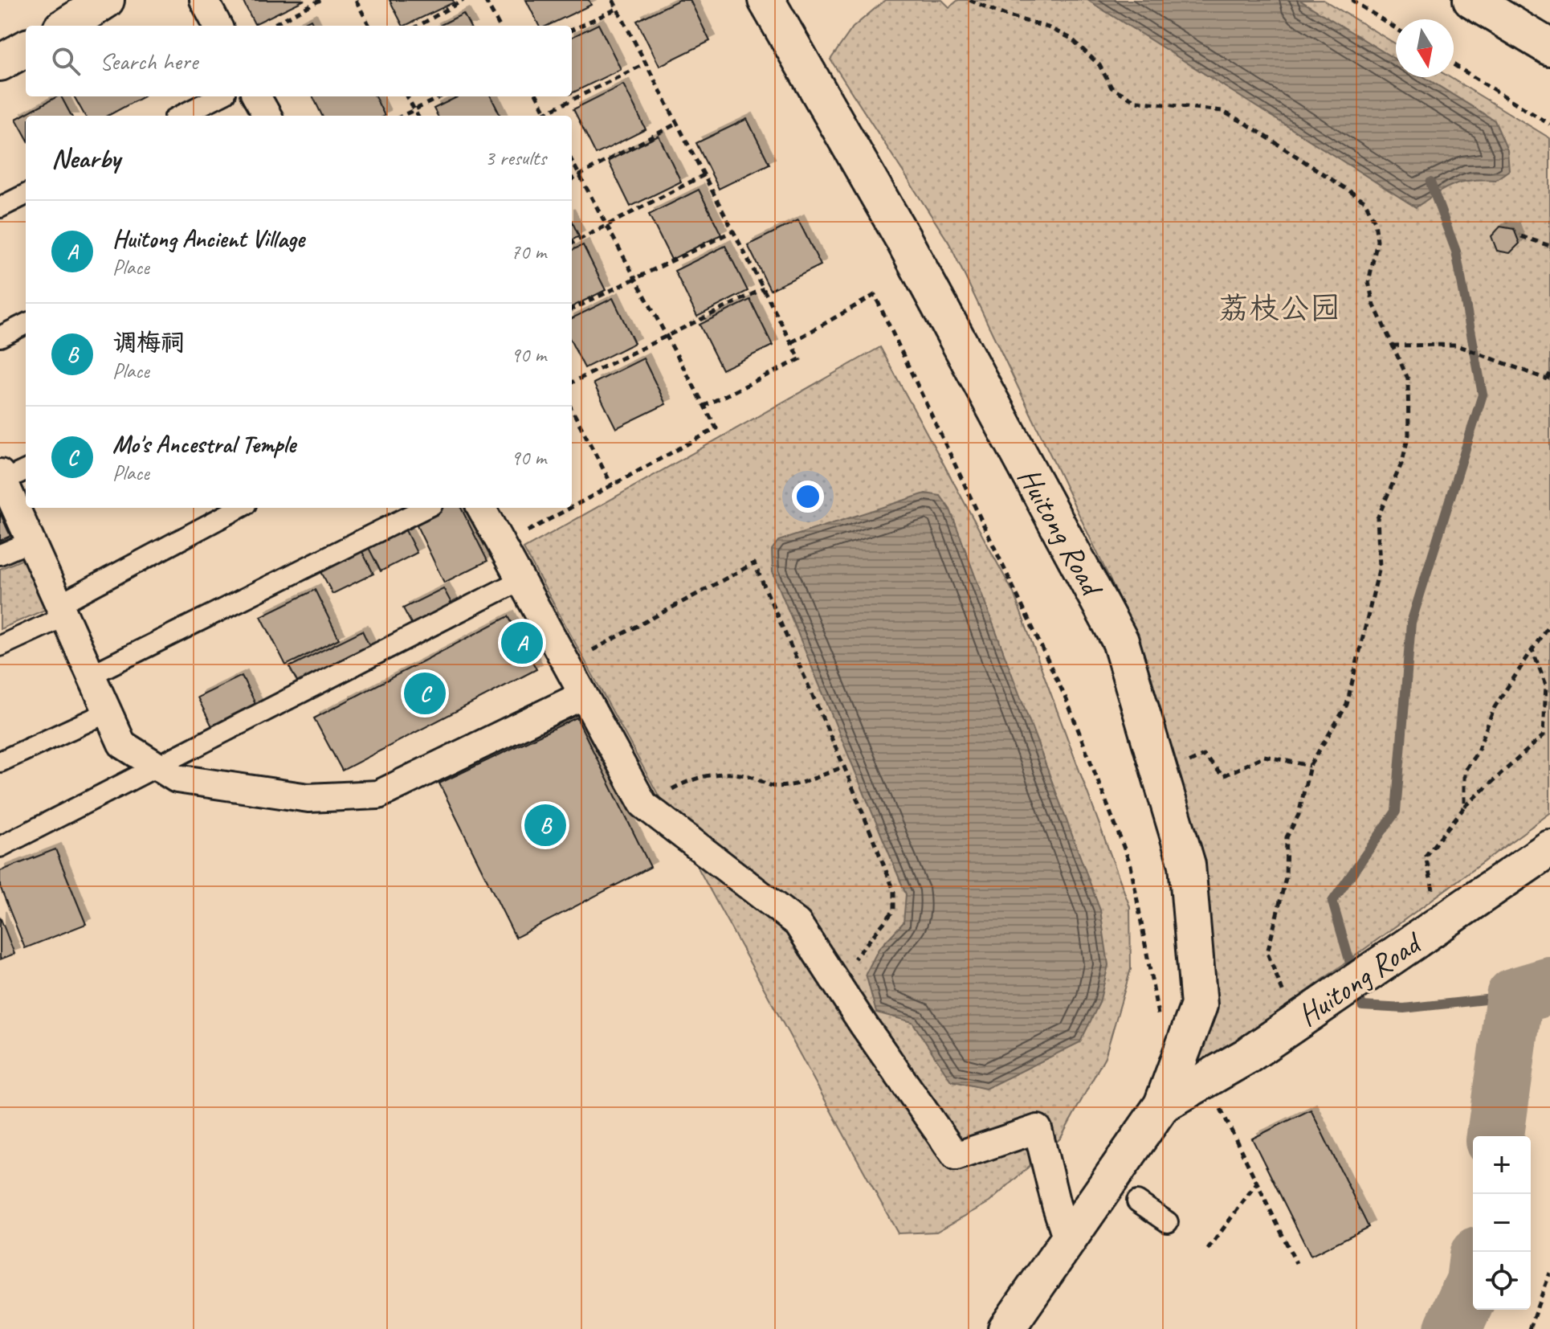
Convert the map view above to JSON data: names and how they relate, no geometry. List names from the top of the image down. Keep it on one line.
{"streets":{"street":["Huitong Road"]},"parks":["荔枝公园"],"north":"bottom","page":{"search":"Search here","heading":["Nearby","3 results"],"list":[{"mark":"A","name":"Huitong Ancient Village","note":"Place","value":"70 m"},{"mark":"B","name":"调梅祠","note":"Place","value":"90 m"},{"mark":"C","name":"Mo's Ancestral Temple","note":"Place","value":"90 m"}],"pins":["A","C","B"],"map_buttons":["+","−"]}}
